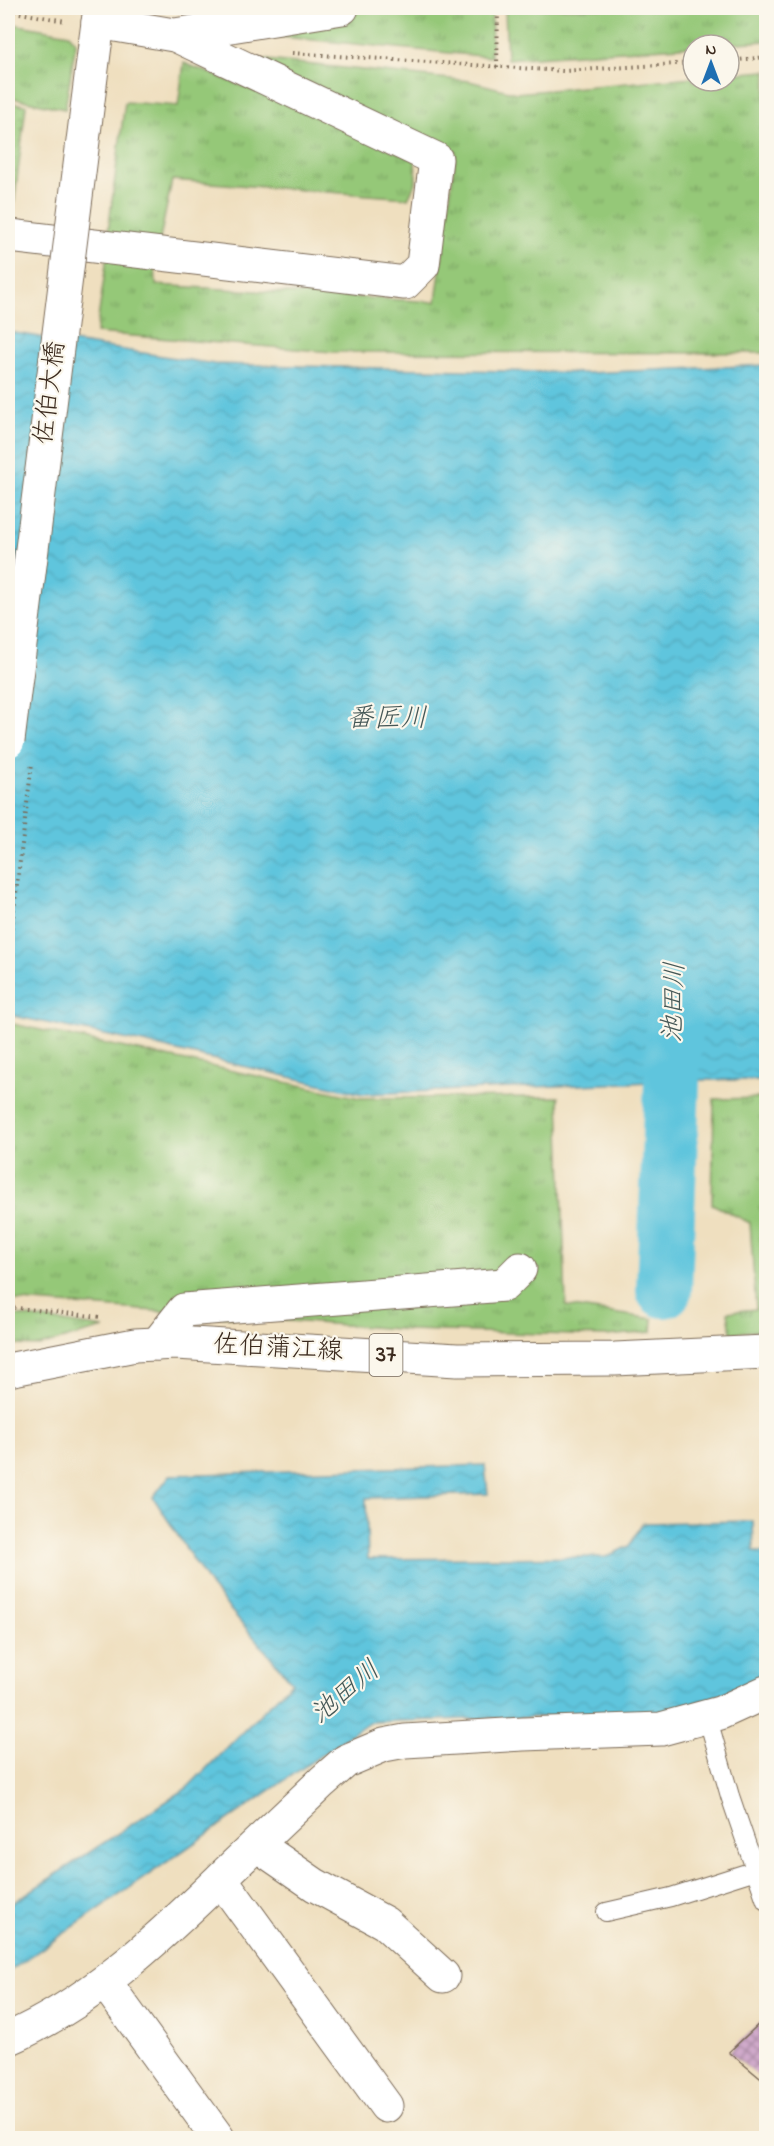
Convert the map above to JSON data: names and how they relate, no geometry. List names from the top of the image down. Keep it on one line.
{"streets":{"street":["佐伯大橋","佐伯蒲江線","37"]},"water":["番匠川","池田川"],"north":"top"}
